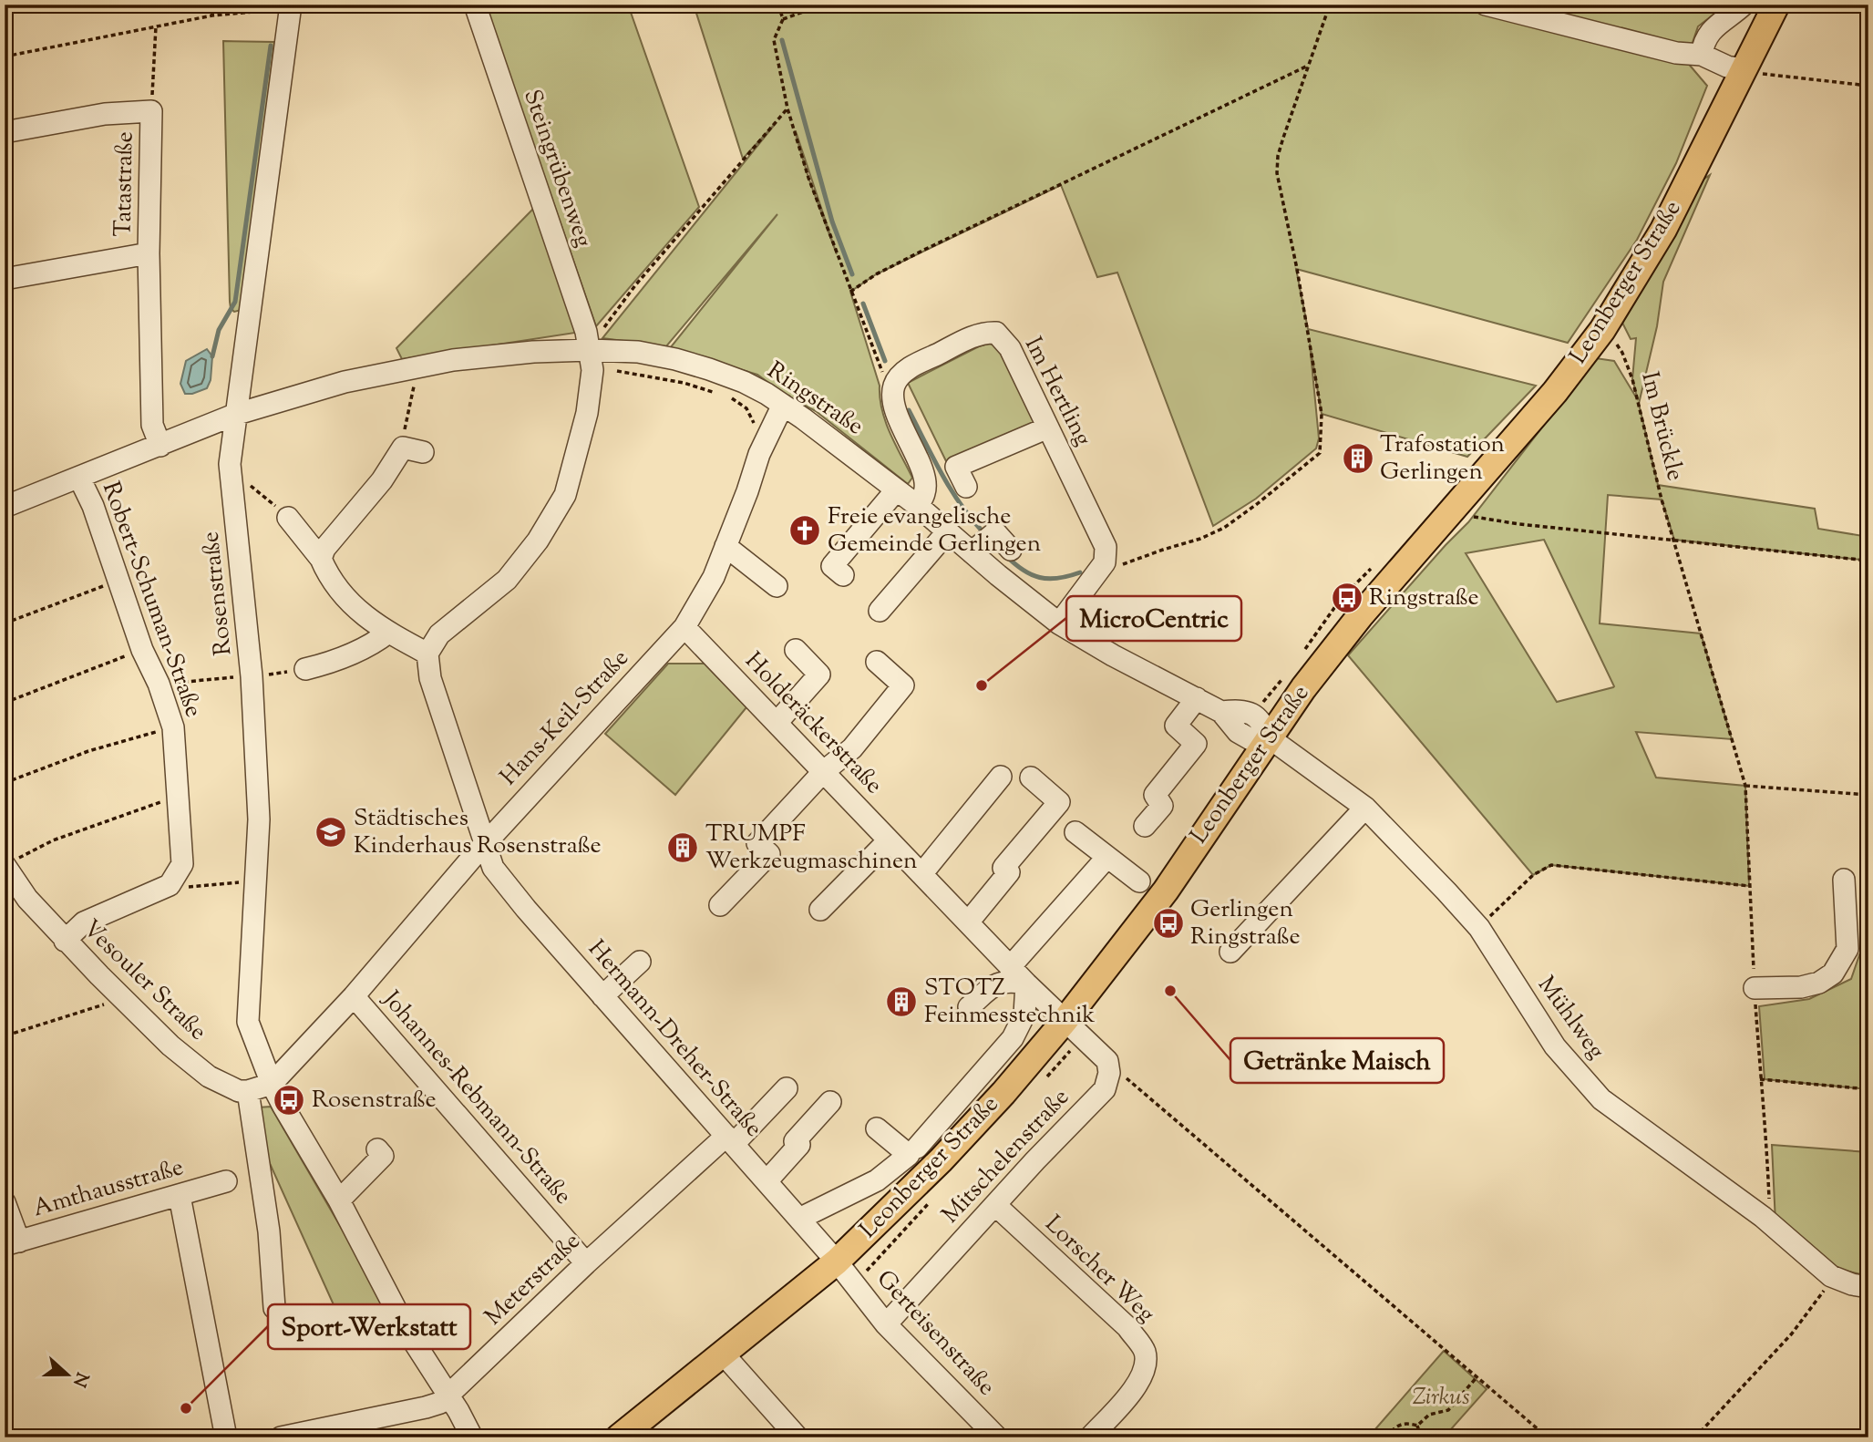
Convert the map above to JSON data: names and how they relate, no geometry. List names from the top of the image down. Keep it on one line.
{"streets":{"main road":["Leonberger Straße"],"street":["Steingrübenweg","Tatastraße","Im Hertling","Ringstraße","Rosenstraße","Robert-Schuman-Straße","Hans-Keil-Straße","Holderäckerstraße","Vesouler Straße","Mühlweg","Hermann-Dreher-Straße","Johannes-Rebmann-Straße","Mitschelenstraße","Amthausstraße","Lorscher Weg","Meterstraße","Gerteisenstraße"],"path":["Im Brückle"]},"crossings":[["Steingrübenweg","Ringstraße"],["Tatastraße","Ringstraße"],["Leonberger Straße","Ringstraße"],["Leonberger Straße","Im Brückle"],["Leonberger Straße","Holderäckerstraße"],["Leonberger Straße","Mühlweg"],["Leonberger Straße","Hermann-Dreher-Straße"],["Leonberger Straße","Mitschelenstraße"],["Leonberger Straße","Gerteisenstraße"],["Ringstraße","Rosenstraße"],["Ringstraße","Robert-Schuman-Straße"],["Ringstraße","Hans-Keil-Straße"],["Ringstraße","Mühlweg"],["Im Brückle","Mühlweg"],["Rosenstraße","Hans-Keil-Straße"],["Rosenstraße","Meterstraße"],["Hans-Keil-Straße","Holderäckerstraße"],["Hans-Keil-Straße","Hermann-Dreher-Straße"],["Hans-Keil-Straße","Johannes-Rebmann-Straße"],["Holderäckerstraße","Mitschelenstraße"],["Hermann-Dreher-Straße","Meterstraße"],["Hermann-Dreher-Straße","Gerteisenstraße"],["Johannes-Rebmann-Straße","Meterstraße"],["Mitschelenstraße","Lorscher Weg"],["Mitschelenstraße","Gerteisenstraße"]],"parks":["Zirkus"],"places":{"building":["Trafostation Gerlingen","TRUMPF Werkzeugmaschinen","STOTZ Feinmesstechnik"],"church":["Freie evangelische Gemeinde Gerlingen"],"bus stop":["Ringstraße","Gerlingen Ringstraße","Rosenstraße"],"other":["MicroCentric","Getränke Maisch","Sport-Werkstatt"],"school or university":["Städtisches Kinderhaus Rosenstraße"]},"north":"right"}
